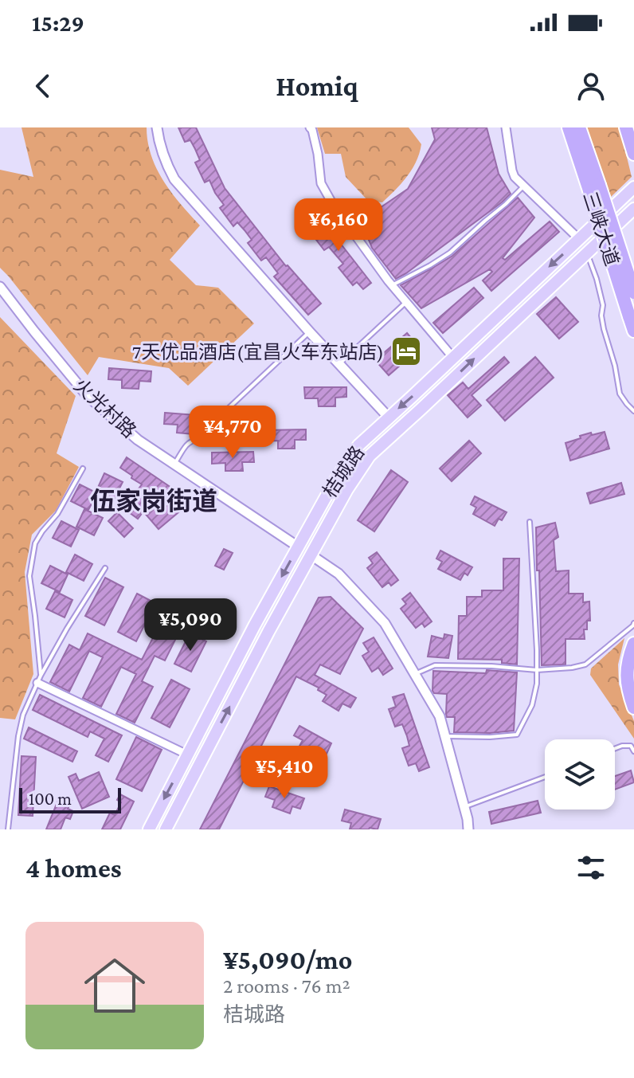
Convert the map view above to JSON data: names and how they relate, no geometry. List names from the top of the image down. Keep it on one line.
{"streets":{"highway":["三峡大道"],"main road":["桔城路"],"street":["火光村路"]},"crossings":[["火光村路","桔城路"]],"districts":["伍家岗街道"],"places":{"hotel":["7天优品酒店(宜昌火车东站店)"]},"scale_bar":"100 m","page":{"status":"15:29","header":"Homiq","price":["¥6,160","¥4,770","¥5,090","¥5,410"],"scale":"100 m","heading":"4 homes","list":[{"name":"¥5,090/mo","note":"2 rooms · 76 m² · 桔城路"}]}}
